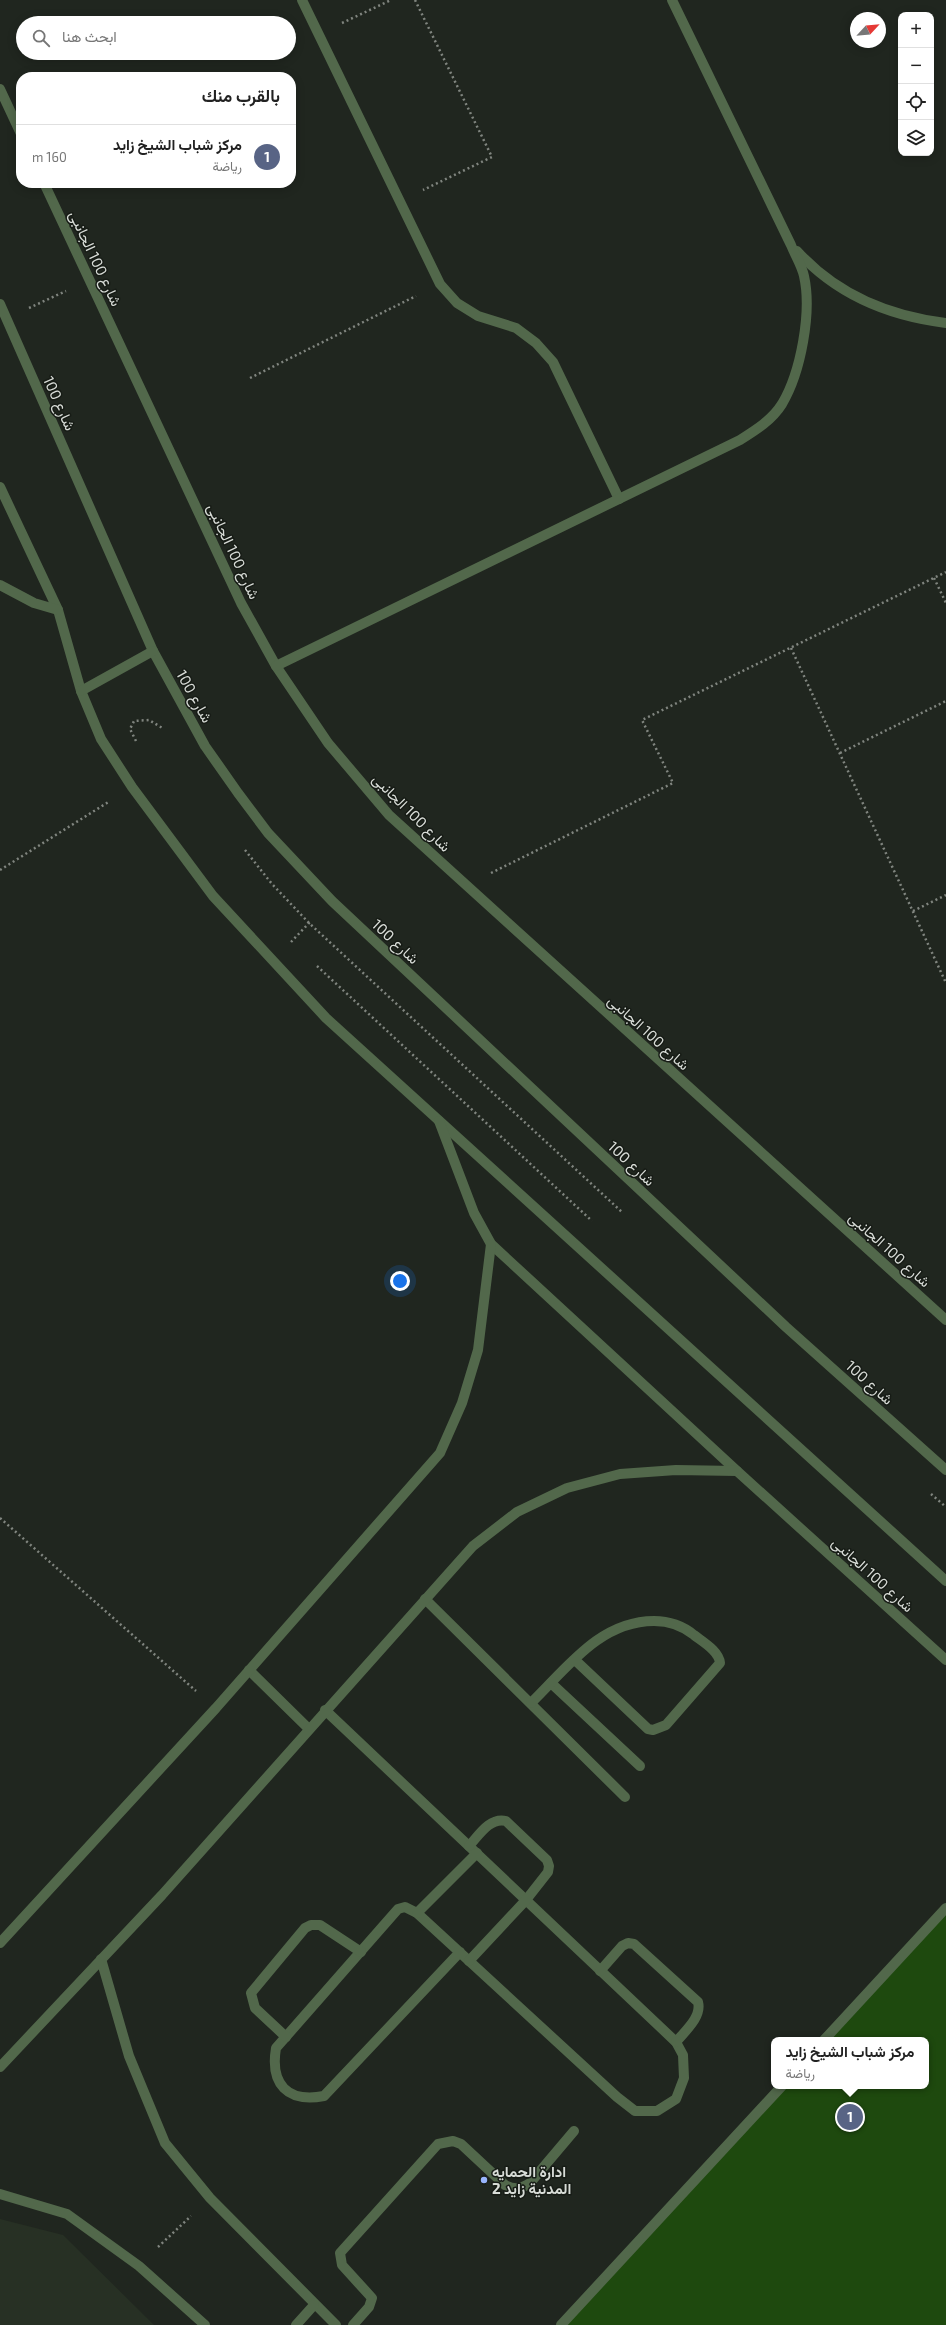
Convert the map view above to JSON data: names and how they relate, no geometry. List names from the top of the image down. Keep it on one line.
{"streets":{"street":["شارع 100 الجانبى","شارع 100"]},"places":["ادارة الحمايه المدنية زايد 2"],"north":"top right","page":{"map_buttons":["+","−"],"search":"ابحث هنا","heading":"بالقرب منك","list":[{"mark":"1","name":"مركز شباب الشيخ زايد","note":"رياضة","value":"160 m"}],"popup":["مركز شباب الشيخ زايد","رياضة"],"pins":"1"}}
